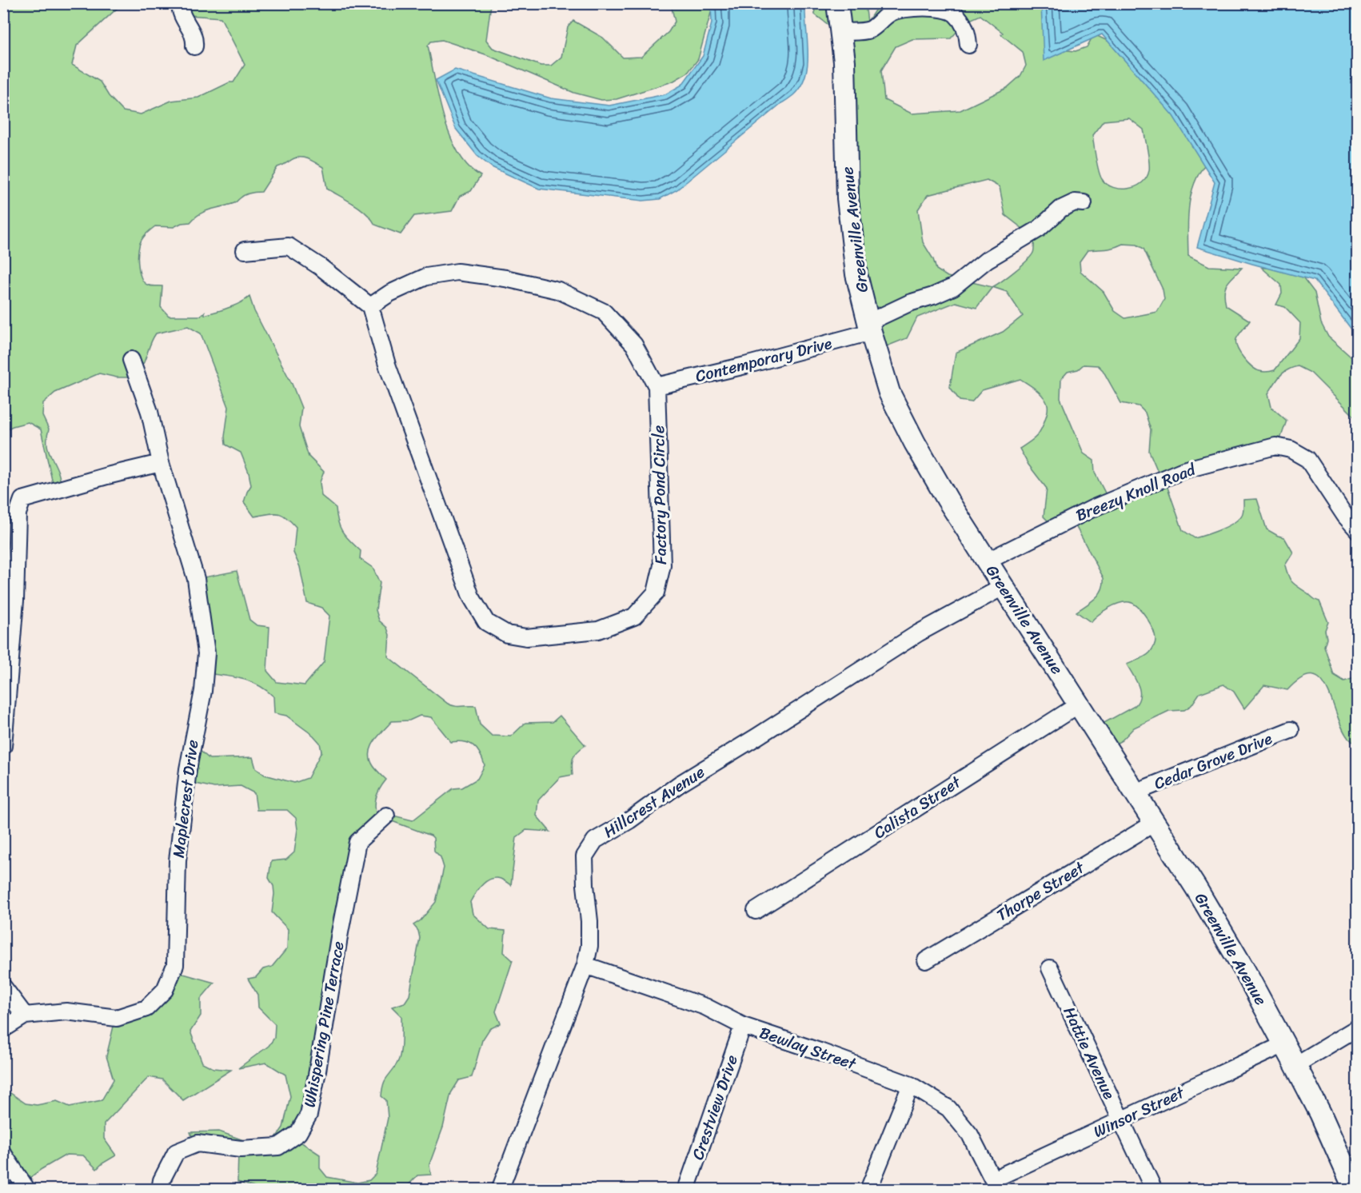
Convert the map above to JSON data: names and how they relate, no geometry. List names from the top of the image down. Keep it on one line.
{"streets":{"main road":["Greenville Avenue"],"street":["Contemporary Drive","Breezy Knoll Road","Factory Pond Circle","Cedar Grove Drive","Maplecrest Drive","Hillcrest Avenue","Calista Street","Thorpe Street","Whispering Pine Terrace","Bewlay Street","Hattie Avenue","Crestview Drive","Winsor Street"]},"crossings":[["Greenville Avenue","Contemporary Drive"],["Greenville Avenue","Breezy Knoll Road"],["Greenville Avenue","Cedar Grove Drive"],["Greenville Avenue","Hillcrest Avenue"],["Greenville Avenue","Calista Street"],["Greenville Avenue","Thorpe Street"],["Greenville Avenue","Winsor Street"],["Contemporary Drive","Factory Pond Circle"],["Hillcrest Avenue","Bewlay Street"],["Bewlay Street","Crestview Drive"],["Bewlay Street","Winsor Street"],["Hattie Avenue","Winsor Street"]]}
